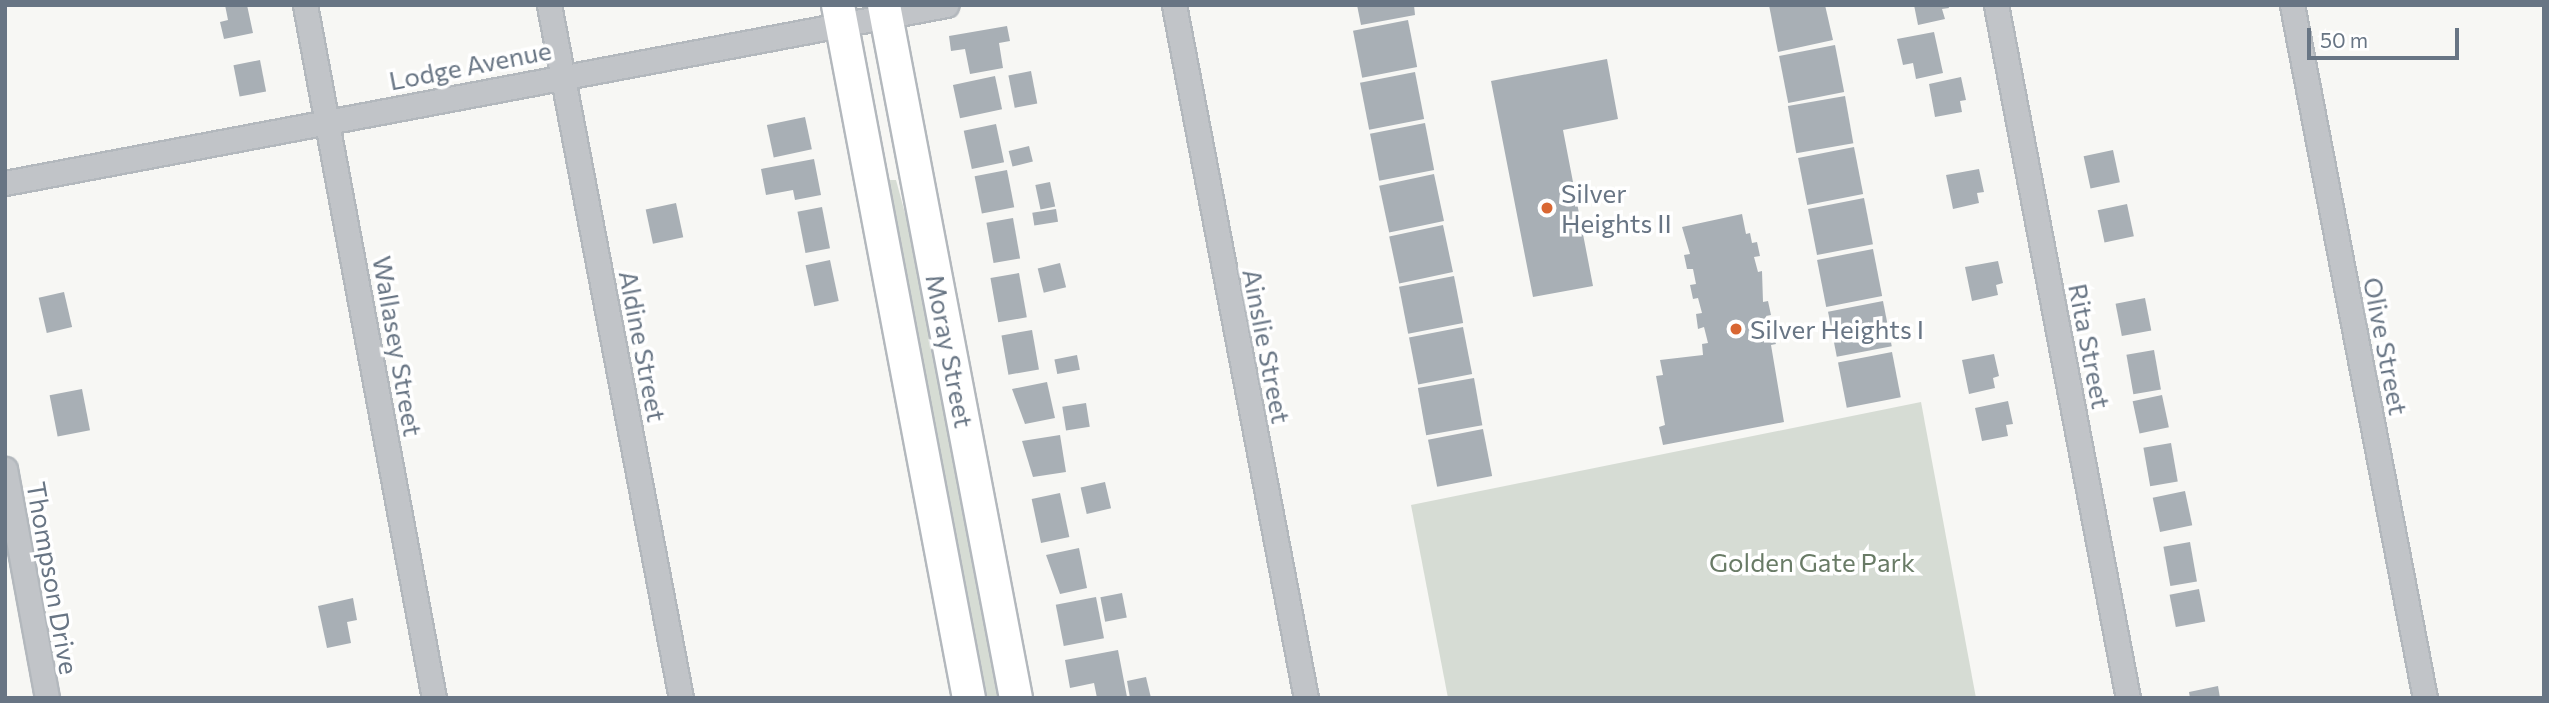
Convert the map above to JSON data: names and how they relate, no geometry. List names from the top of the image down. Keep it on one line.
{"streets":{"main road":["Moray Street"],"street":["Lodge Avenue","Wallasey Street","Aldine Street","Ainslie Street","Rita Street","Olive Street","Thompson Drive"]},"crossings":[["Lodge Avenue","Wallasey Street"],["Lodge Avenue","Aldine Street"],["Lodge Avenue","Moray Street"]],"parks":["Golden Gate Park"],"places":["Silver Heights II","Silver Heights I"],"scale_bar":"50 m"}
